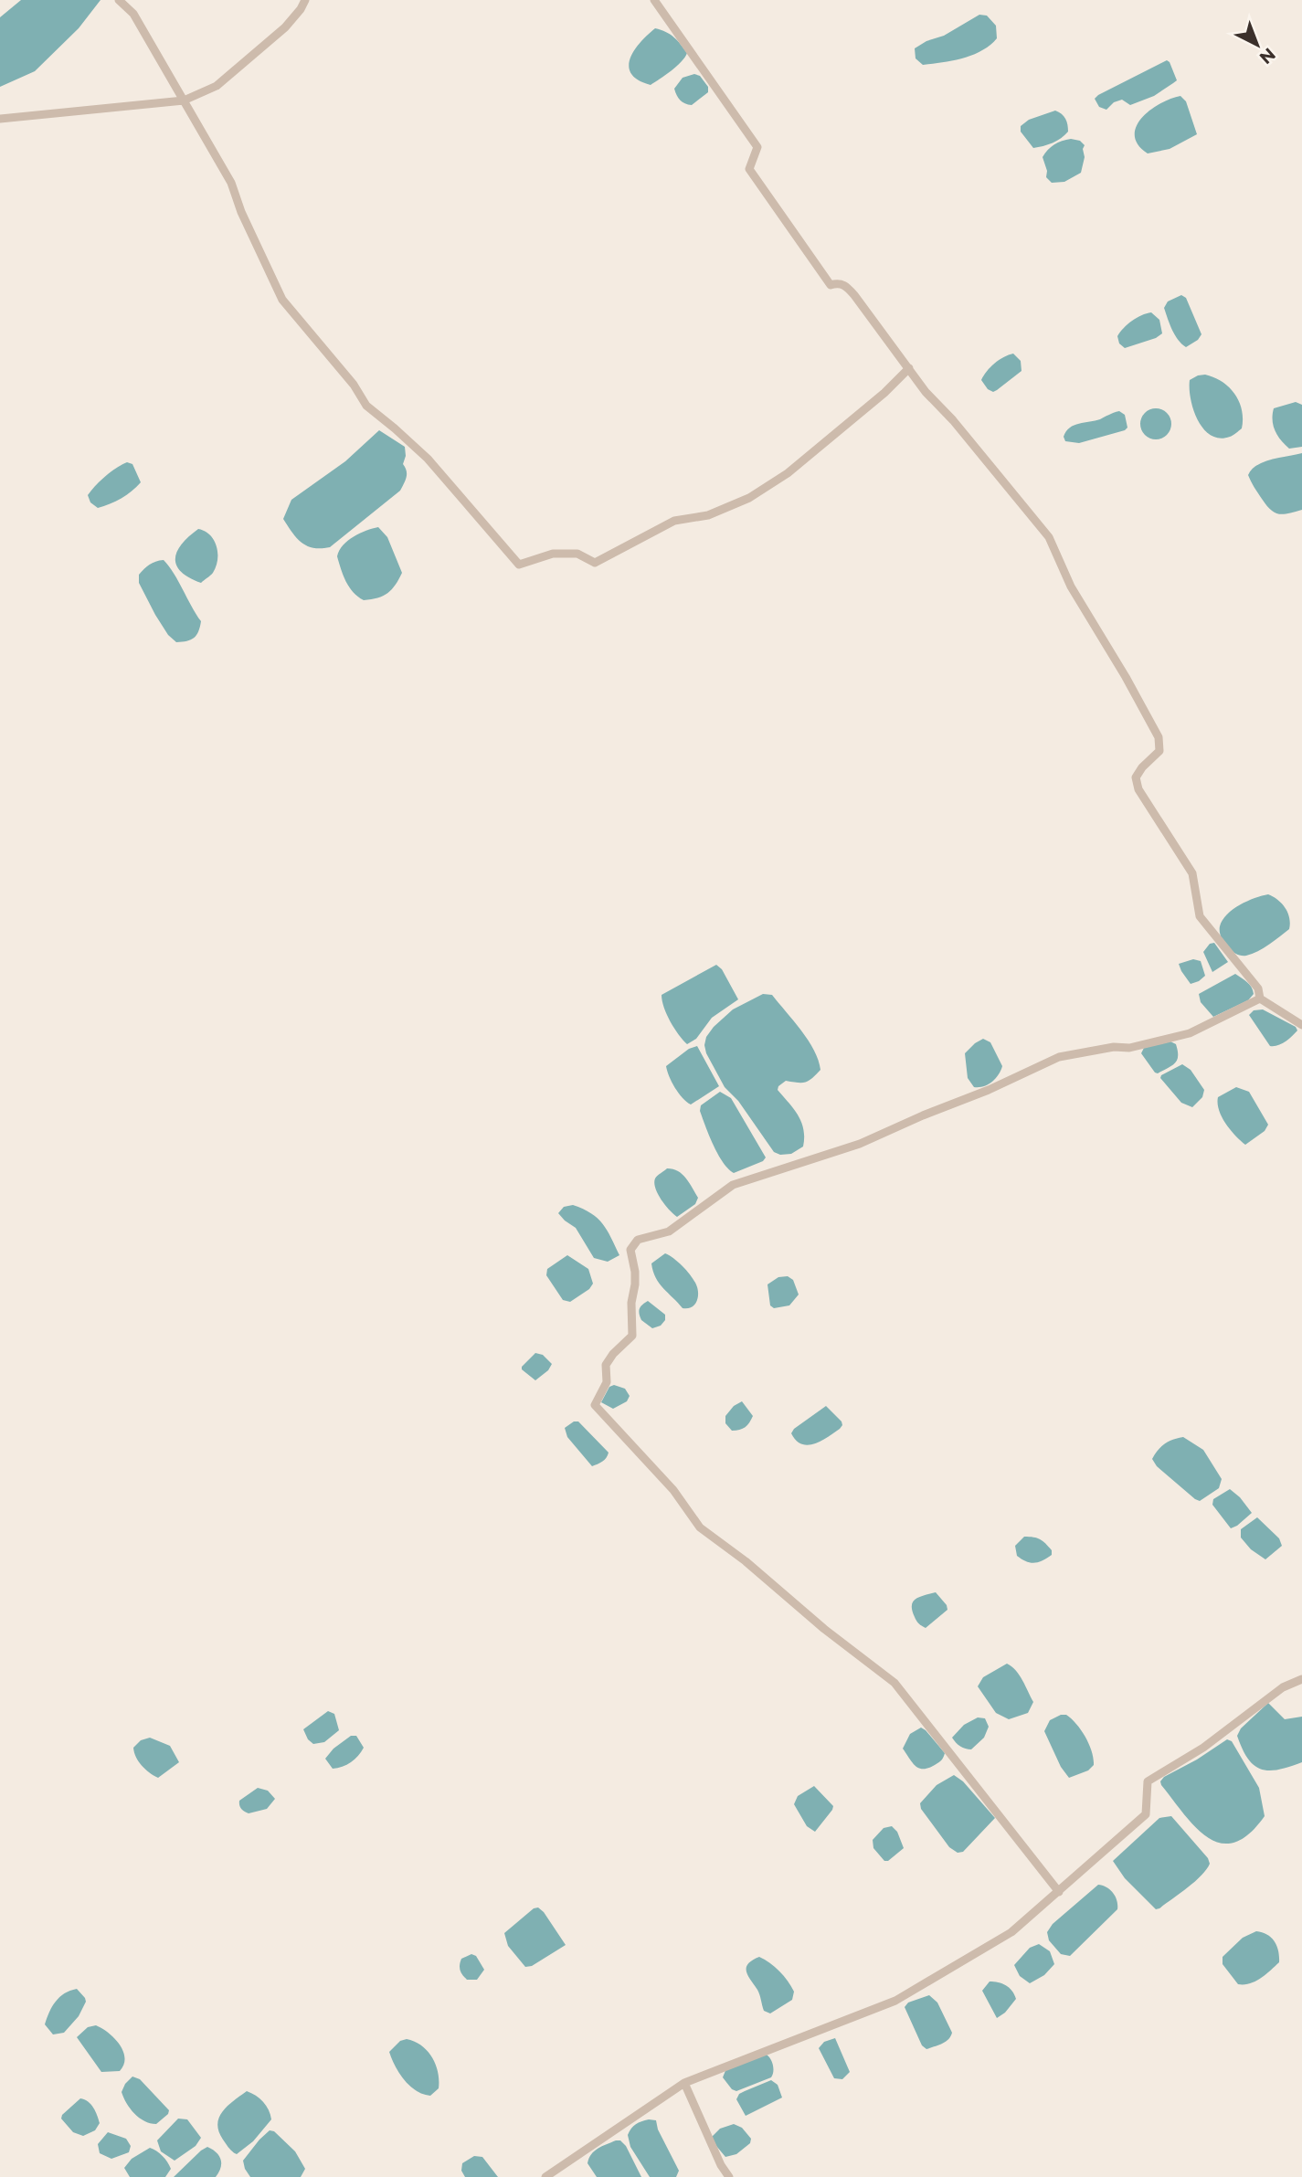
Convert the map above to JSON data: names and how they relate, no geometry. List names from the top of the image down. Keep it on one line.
{"north":"bottom right"}
